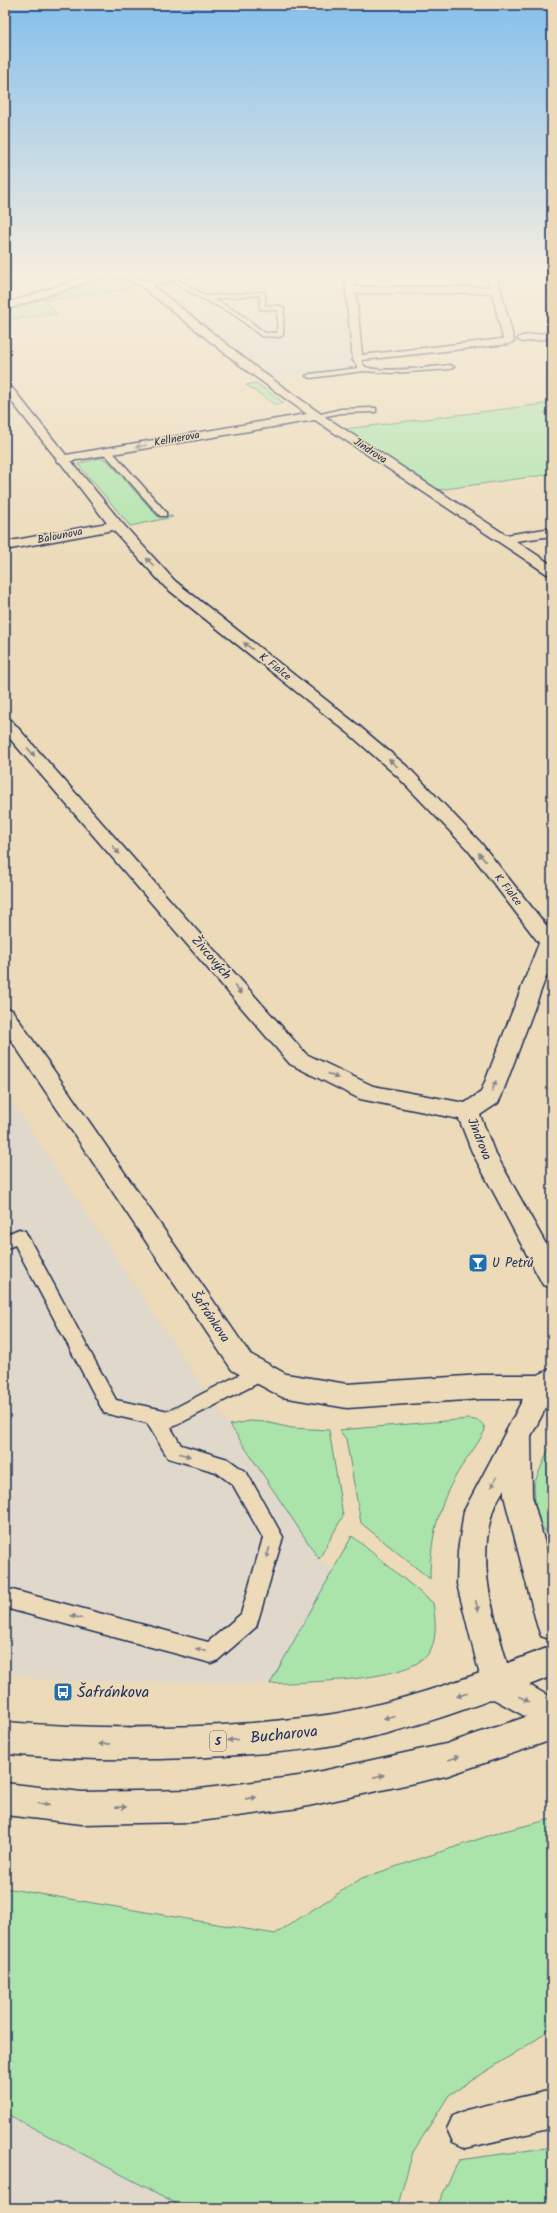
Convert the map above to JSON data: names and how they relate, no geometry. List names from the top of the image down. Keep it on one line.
{"streets":{"street":["Kellnerova","Jindrova","Balounova","K Fialce","Živcových","Šafránkova","Bucharova","5"]},"crossings":[["Kellnerova","Jindrova"],["Kellnerova","K Fialce"],["Jindrova","K Fialce"],["Jindrova","Živcových"],["Balounova","K Fialce"]],"one_way":["Kellnerova","K Fialce","Živcových"],"places":{"bar":["U Petrů"],"bus stop":["Šafránkova"]}}
